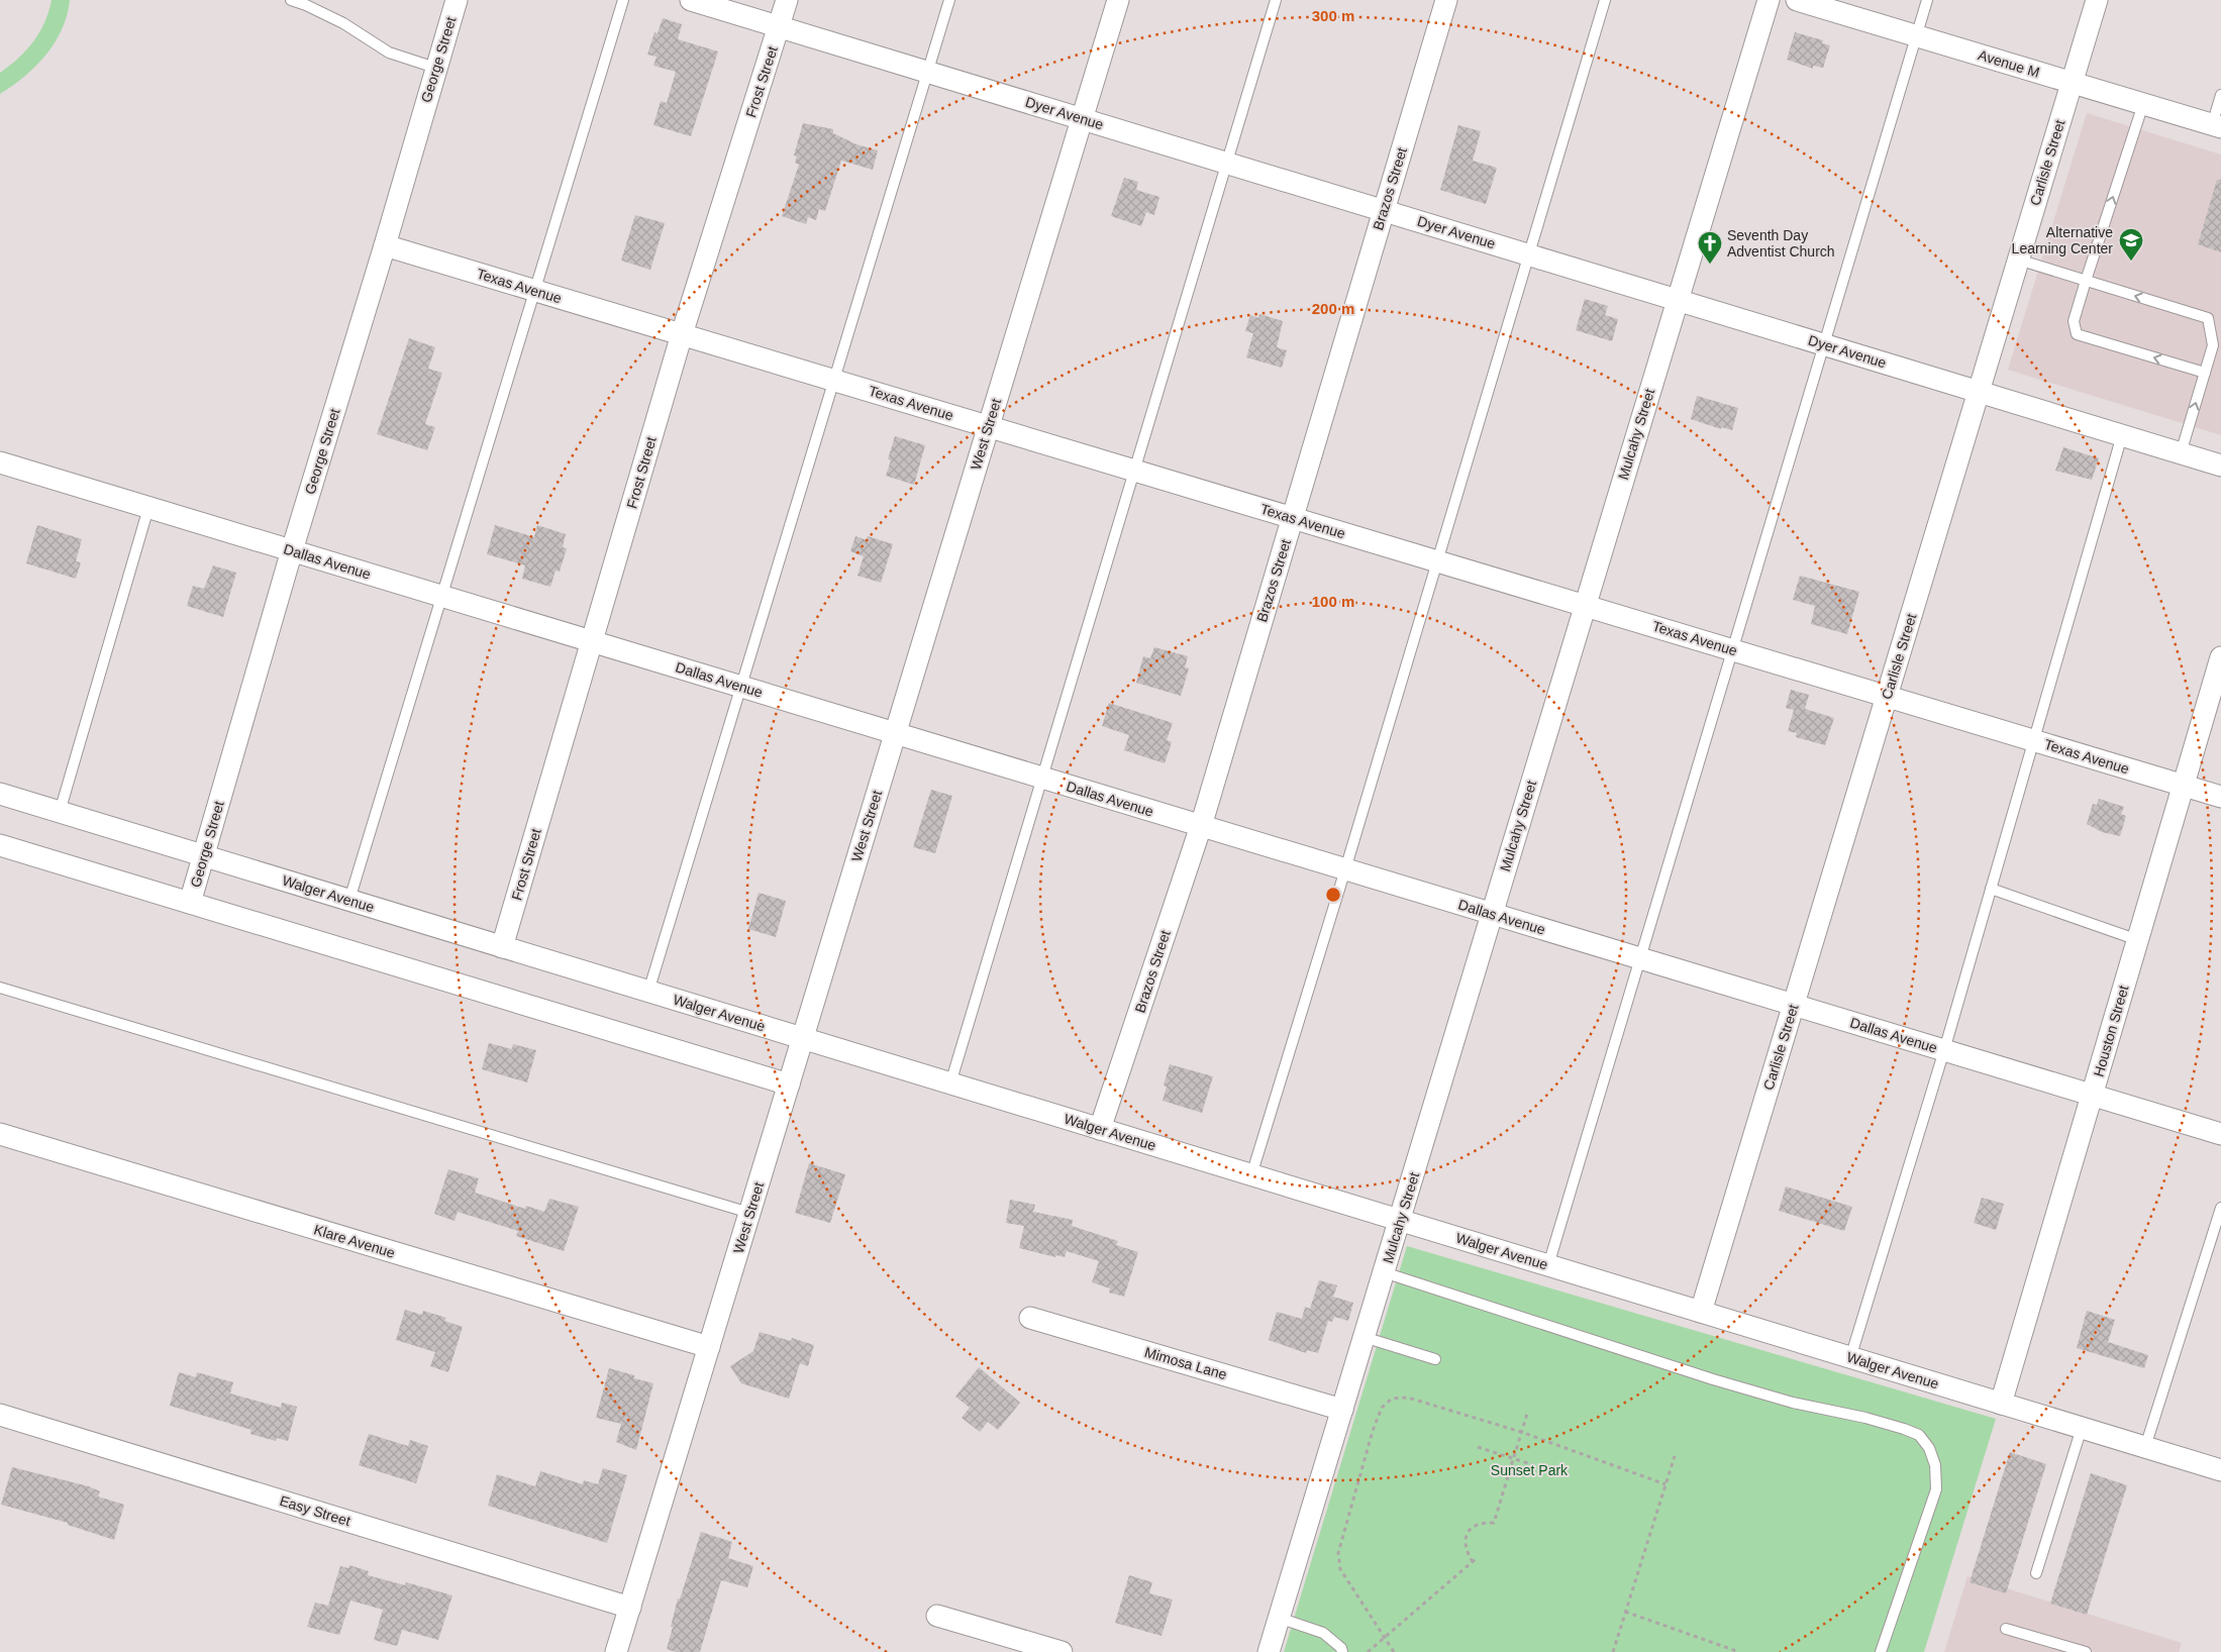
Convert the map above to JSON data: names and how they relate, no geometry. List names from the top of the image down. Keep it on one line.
{"streets":{"street":["George Street","Avenue M","Frost Street","Dyer Avenue","Carlisle Street","Brazos Street","Texas Avenue","West Street","Mulcahy Street","Dallas Avenue","Walger Avenue","Houston Street","Klare Avenue","Mimosa Lane","Easy Street"]},"crossings":[["George Street","Texas Avenue"],["George Street","Dallas Avenue"],["George Street","Walger Avenue"],["Avenue M","Carlisle Street"],["Frost Street","Dyer Avenue"],["Frost Street","Texas Avenue"],["Frost Street","Dallas Avenue"],["Frost Street","Walger Avenue"],["Dyer Avenue","Carlisle Street"],["Dyer Avenue","Brazos Street"],["Dyer Avenue","West Street"],["Dyer Avenue","Mulcahy Street"],["Carlisle Street","Texas Avenue"],["Carlisle Street","Dallas Avenue"],["Carlisle Street","Walger Avenue"],["Brazos Street","Texas Avenue"],["Brazos Street","Dallas Avenue"],["Brazos Street","Walger Avenue"],["Texas Avenue","West Street"],["Texas Avenue","Mulcahy Street"],["Texas Avenue","Houston Street"],["West Street","Dallas Avenue"],["West Street","Walger Avenue"],["West Street","Klare Avenue"],["West Street","Easy Street"],["Mulcahy Street","Dallas Avenue"],["Mulcahy Street","Walger Avenue"],["Mulcahy Street","Mimosa Lane"],["Dallas Avenue","Houston Street"],["Walger Avenue","Houston Street"]],"parks":["Sunset Park"],"places":{"school or university":["Alternative Learning Center"],"church":["Seventh Day Adventist Church"]},"rings":["300 m","200 m","100 m"]}
